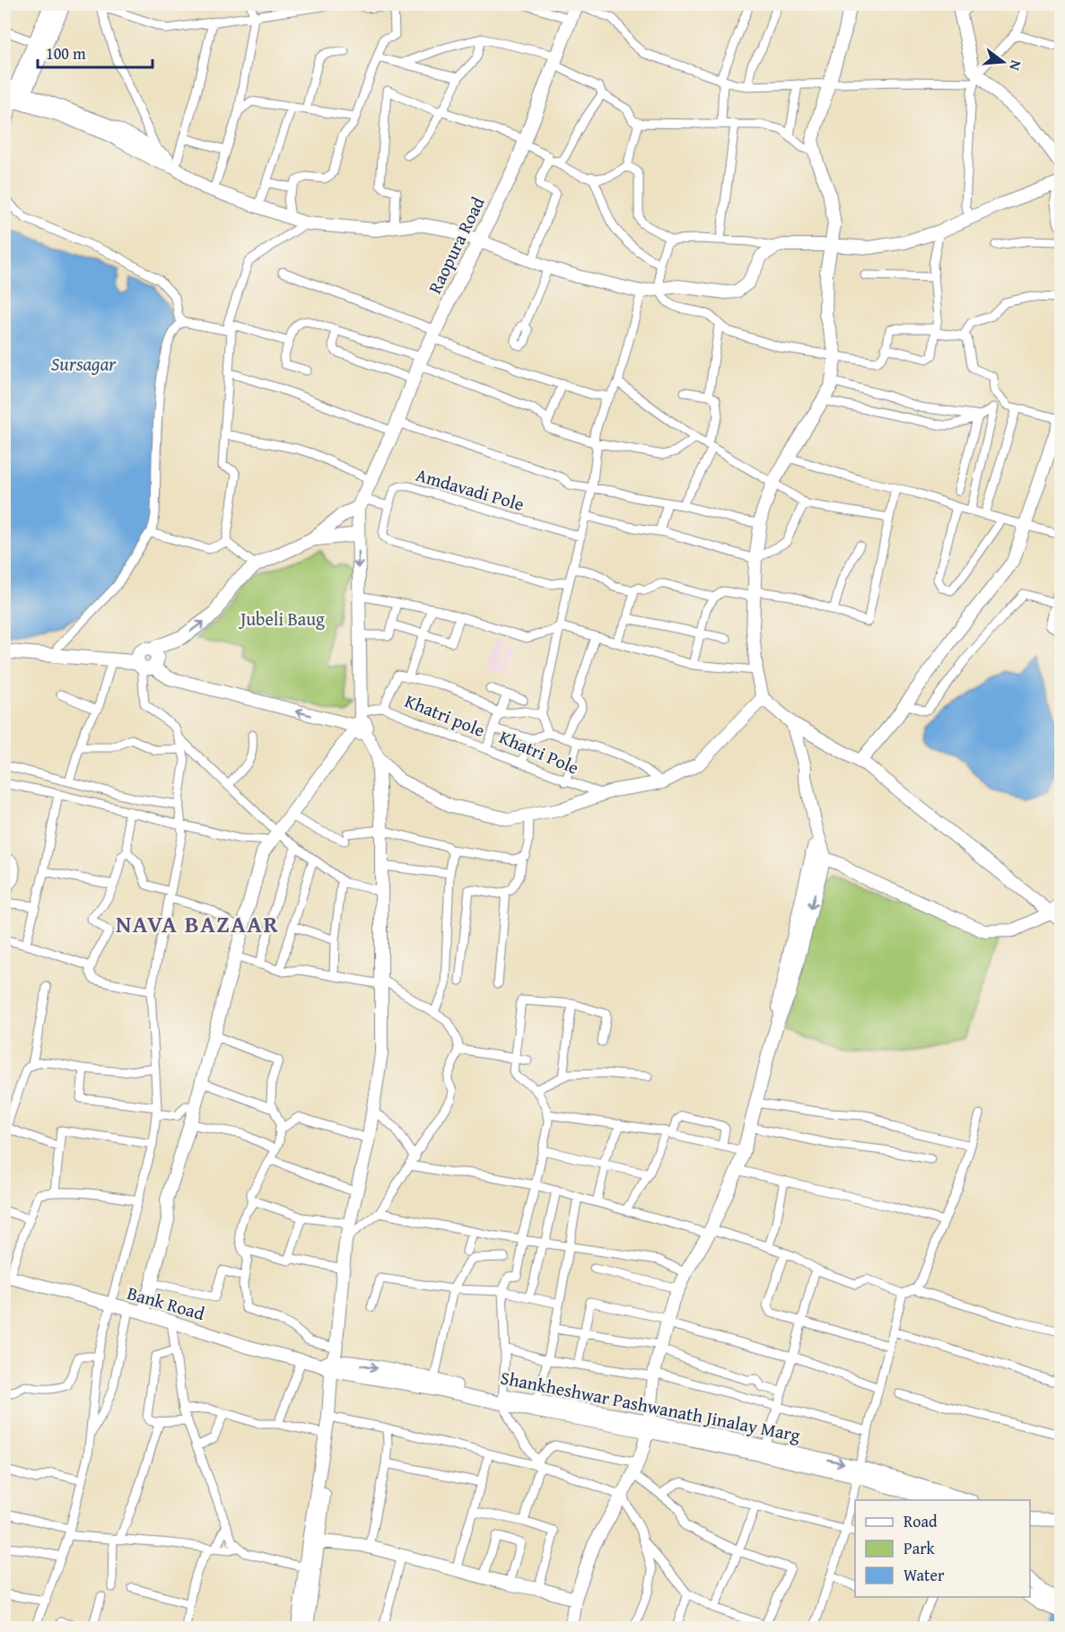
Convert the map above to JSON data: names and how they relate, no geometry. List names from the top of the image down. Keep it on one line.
{"streets":{"main road":["Raopura Road"],"street":["Amdavadi Pole","Khatri pole","Khatri Pole","Bank Road"]},"crossings":[["Khatri pole","Khatri Pole"]],"districts":["NAVA BAZAAR"],"water":["Sursagar"],"parks":["Jubeli Baug"],"legend":["Road","Park","Water"],"scale_bar":"100 m","north":"right"}
